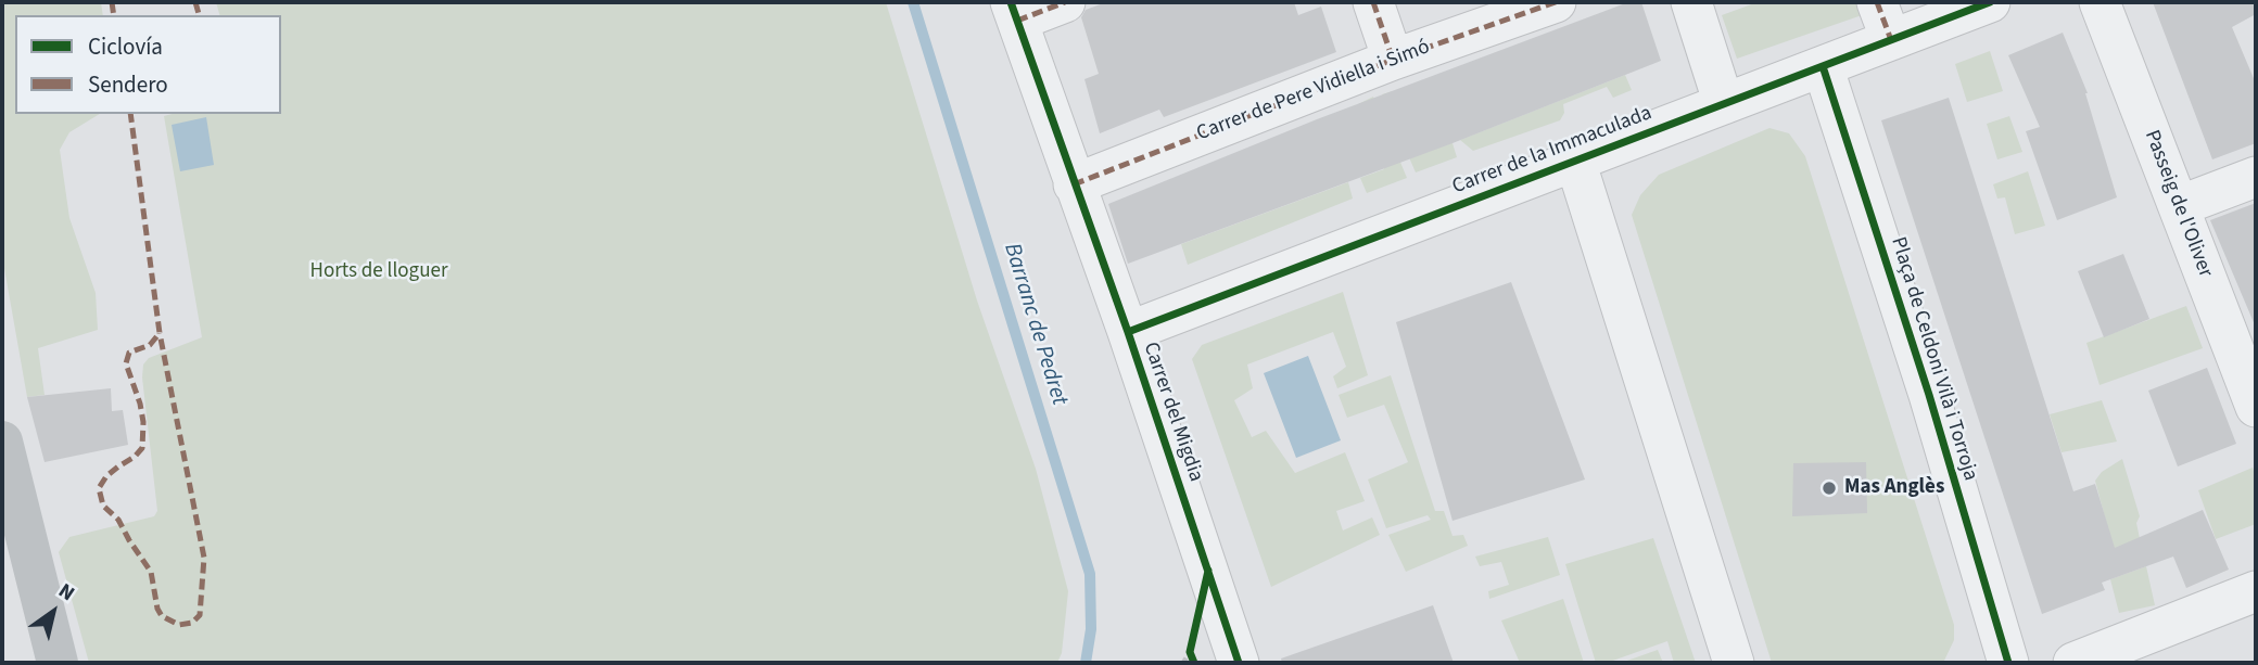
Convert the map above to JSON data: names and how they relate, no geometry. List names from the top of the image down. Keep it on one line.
{"streets":{"street":["Carrer de Pere Vidiella i Simó","Carrer de la Immaculada","Passeig de l'Oliver","Plaça de Celdoni Vilà i Torroja","Carrer del Migdia"]},"crossings":[["Carrer de Pere Vidiella i Simó","Carrer del Migdia"],["Carrer de la Immaculada","Plaça de Celdoni Vilà i Torroja"],["Carrer de la Immaculada","Carrer del Migdia"]],"water":["Barranc de Pedret"],"parks":["Horts de lloguer"],"places":["Mas Anglès"],"legend":["Ciclovía","Sendero"],"north":"top right"}
